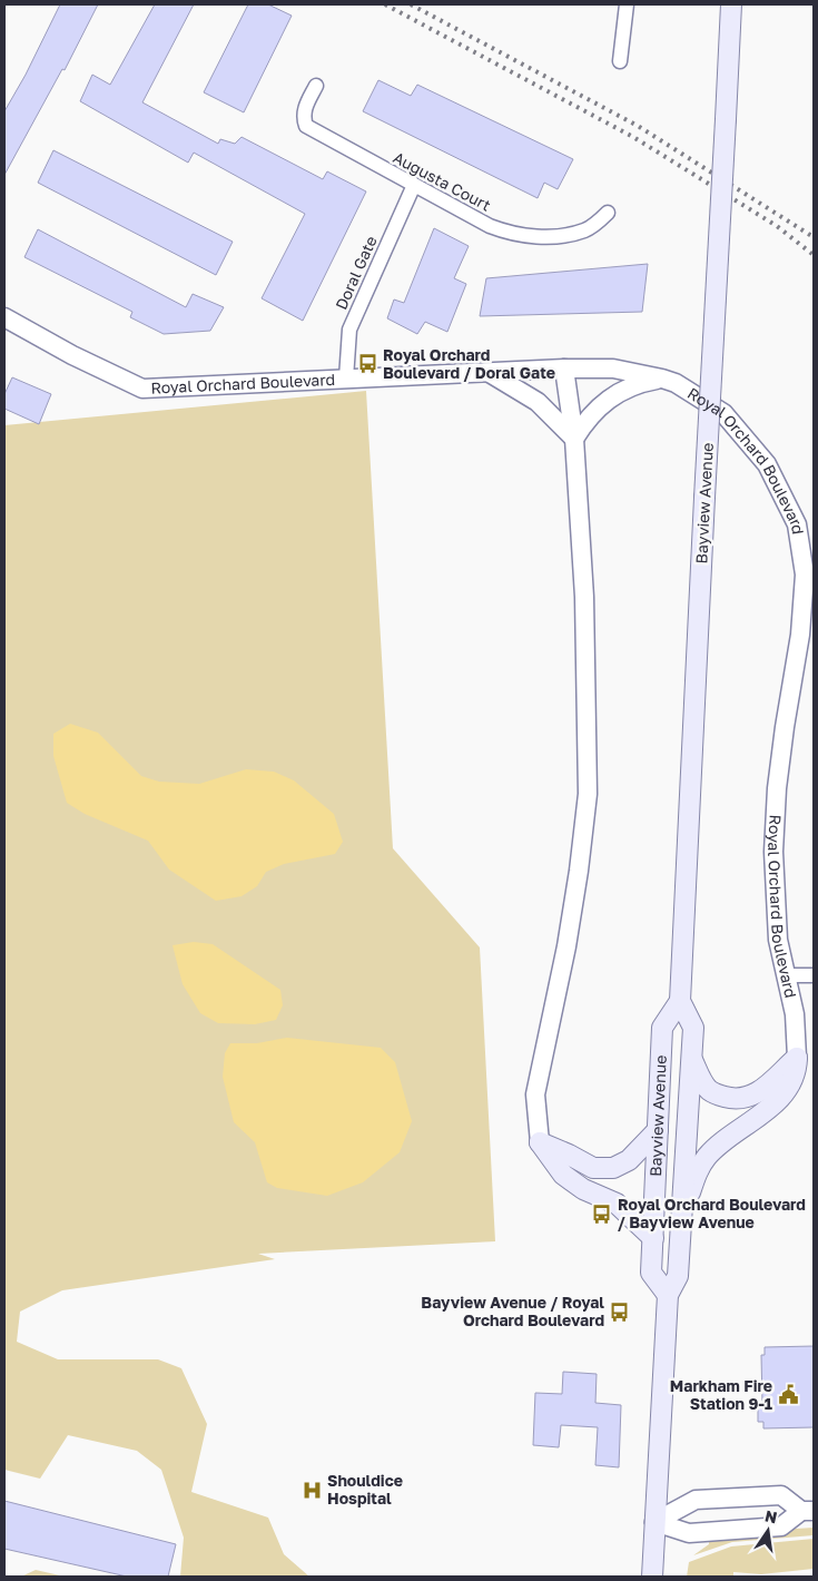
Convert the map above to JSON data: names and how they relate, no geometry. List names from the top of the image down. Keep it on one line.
{"streets":{"main road":["Bayview Avenue"],"street":["Augusta Court","Doral Gate","Royal Orchard Boulevard"]},"crossings":[["Augusta Court","Doral Gate"],["Doral Gate","Royal Orchard Boulevard"]],"places":{"bus stop":["Royal Orchard Boulevard / Doral Gate","Royal Orchard Boulevard / Bayview Avenue","Bayview Avenue / Royal Orchard Boulevard"],"public building":["Markham Fire Station 9-1"],"hospital":["Shouldice Hospital"]},"north":"top"}
